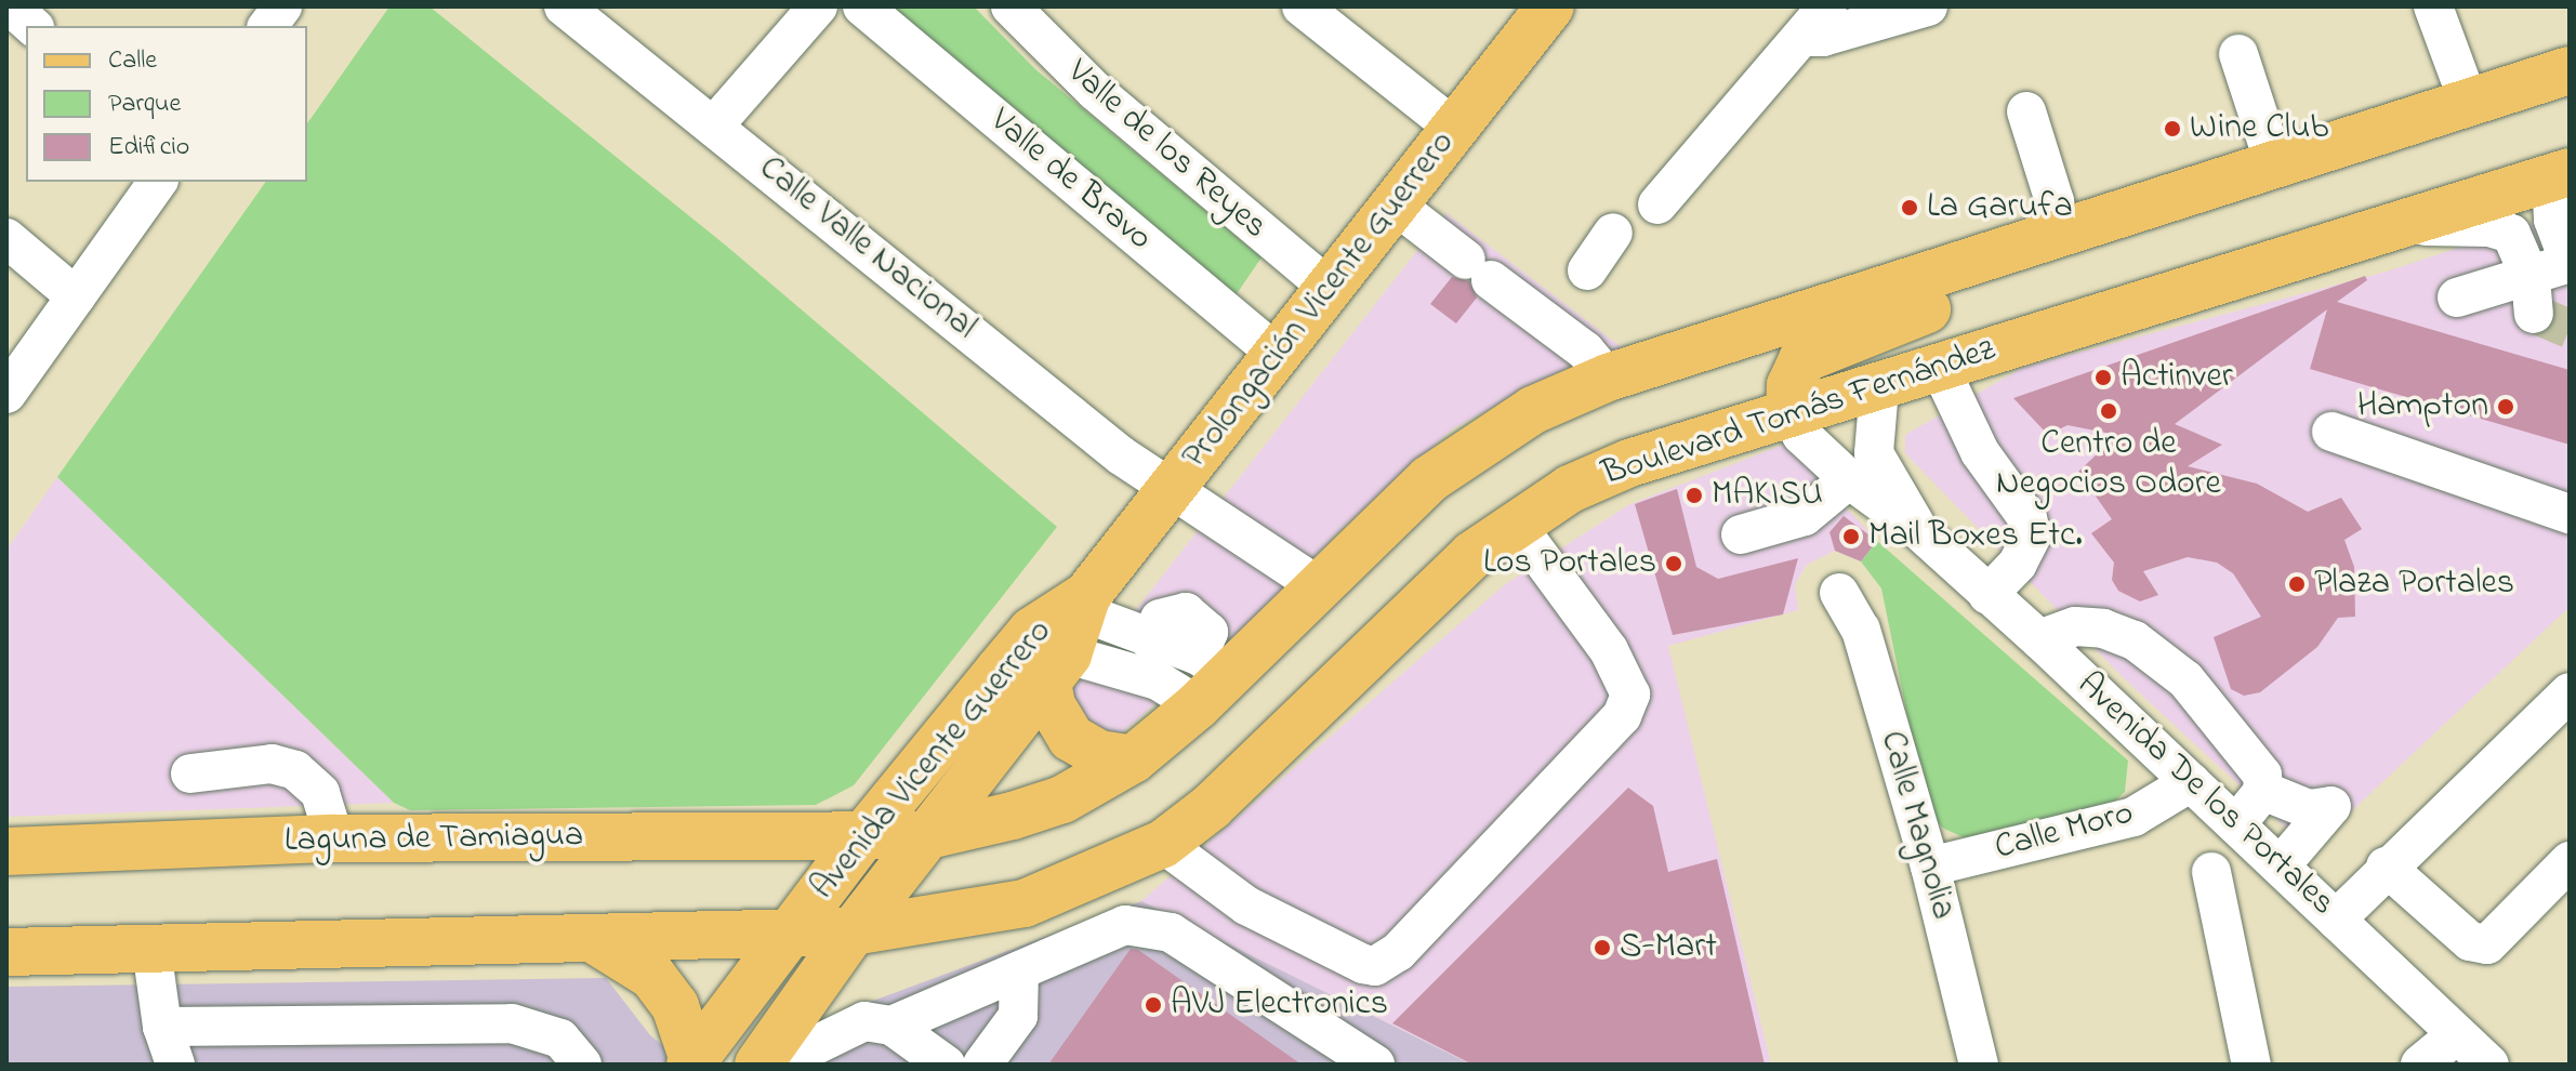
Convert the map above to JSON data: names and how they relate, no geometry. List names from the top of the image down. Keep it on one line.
{"streets":{"main road":["Prolongación Vicente Guerrero","Boulevard Tomás Fernández","Avenida Vicente Guerrero","Laguna de Tamiagua"],"street":["Valle de los Reyes","Valle de Bravo","Calle Valle Nacional","Avenida De los Portales","Calle Magnolia","Calle Moro"]},"crossings":[["Valle de los Reyes","Prolongación Vicente Guerrero"],["Valle de Bravo","Prolongación Vicente Guerrero"],["Calle Valle Nacional","Prolongación Vicente Guerrero"],["Prolongación Vicente Guerrero","Avenida Vicente Guerrero"],["Boulevard Tomás Fernández","Avenida Vicente Guerrero"],["Boulevard Tomás Fernández","Avenida De los Portales"],["Avenida Vicente Guerrero","Laguna de Tamiagua"],["Avenida De los Portales","Calle Moro"],["Calle Magnolia","Calle Moro"]],"places":["Wine Club","La Garufa","Actinver","Hampton","Centro de Negocios Odore","MAKISU","Mail Boxes Etc.","Los Portales","Plaza Portales","S-Mart","AVJ Electronics"],"legend":["Calle","Parque","Edificio"]}
